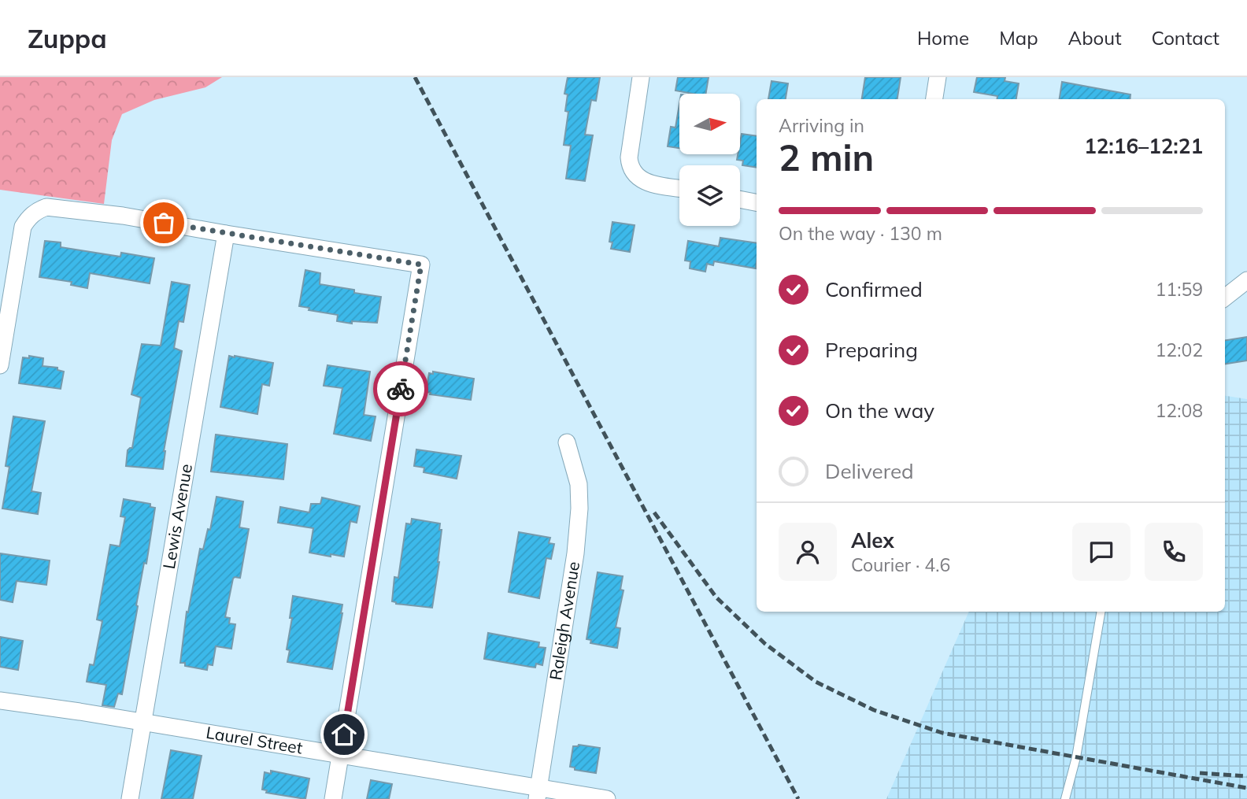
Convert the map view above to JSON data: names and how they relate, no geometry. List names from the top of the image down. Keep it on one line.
{"streets":{"street":["Lewis Avenue","Raleigh Avenue","Laurel Street"]},"crossings":[["Lewis Avenue","Laurel Street"],["Raleigh Avenue","Laurel Street"]],"north":"right","page":{"header":"Zuppa","nav":["Home","Map","About","Contact"],"heading":["2 min","Arriving in","12:16–12:21"],"panel":["Alex","Courier · 4.6"],"bar":"On the way · 130 m","list":[["Confirmed","11:59"],["Preparing","12:02"],["On the way","12:08"],"Delivered"]}}
